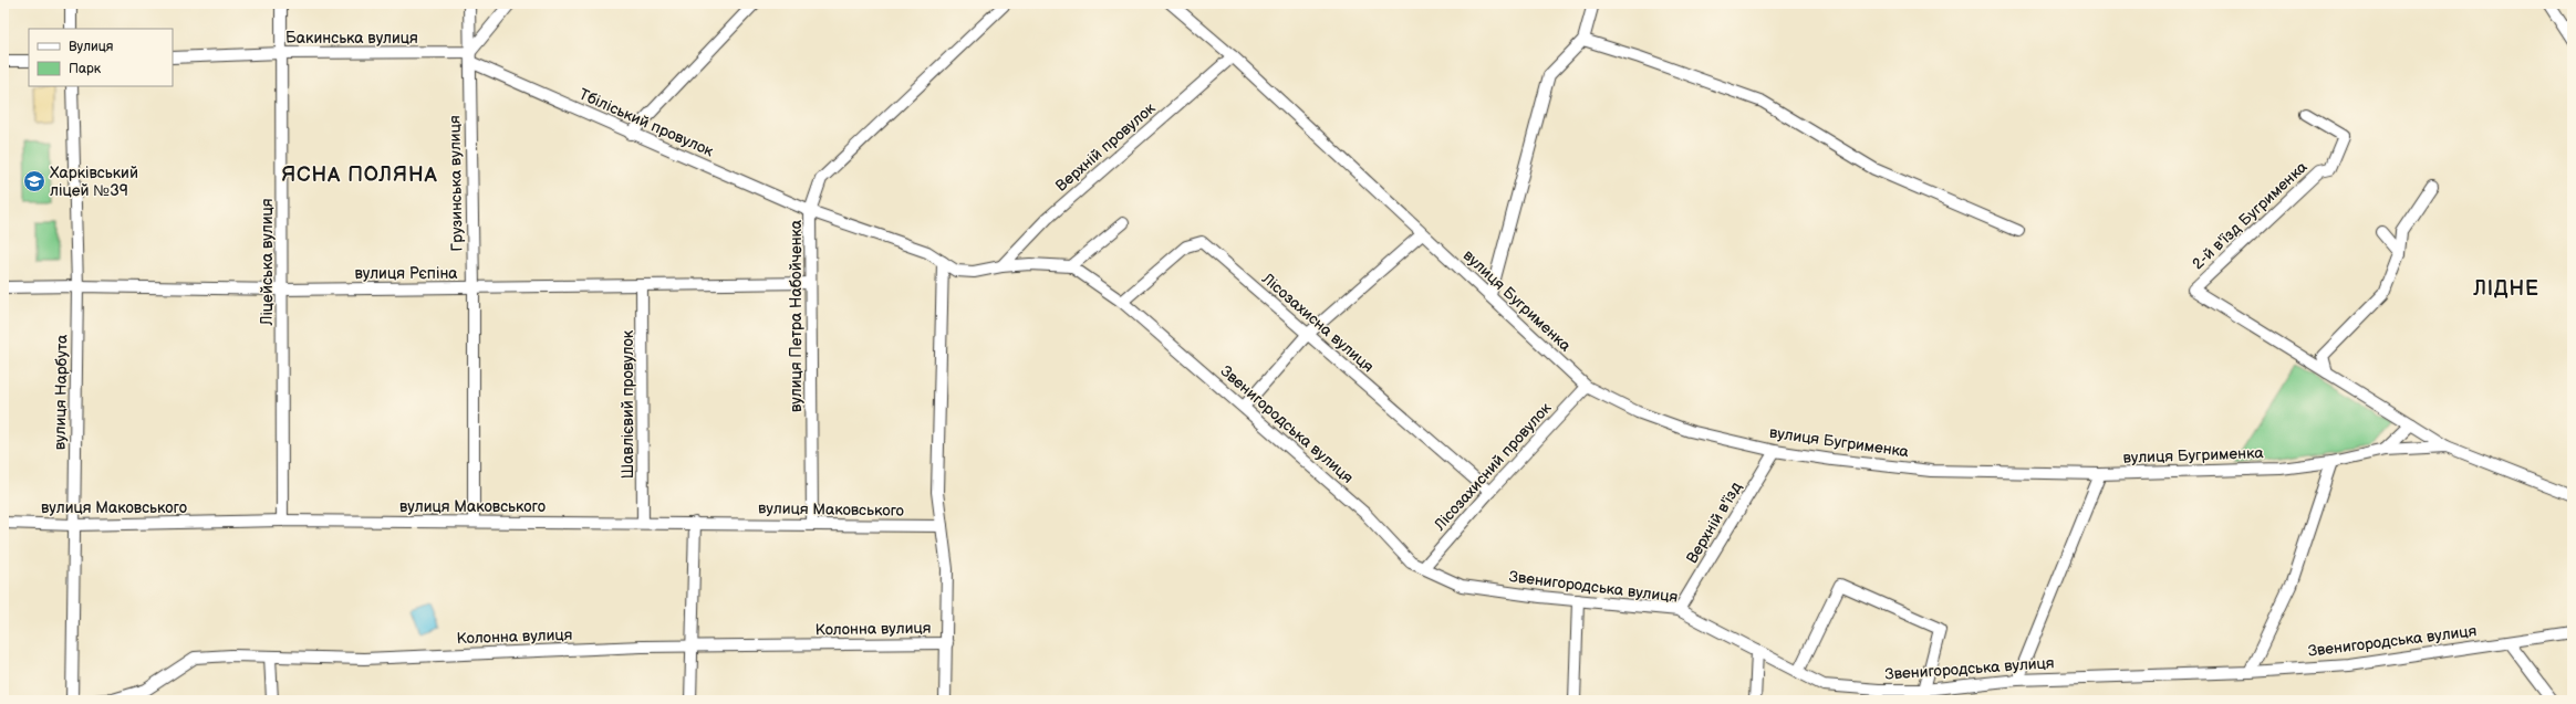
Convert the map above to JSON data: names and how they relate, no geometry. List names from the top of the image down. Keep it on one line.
{"streets":{"street":["Бакинська вулиця","Тбіліський провулок","Верхній провулок","Грузинська вулиця","2-й в'їзд Бугрименка","Ліцейська вулиця","вулиця Рєпіна","вулиця Бугрименка","вулиця Петра Набойченка","Лісозахисна вулиця","вулиця Нарбута","Шавлієвий провулок","Звенигородська вулиця","Лісозахисний провулок","вулиця Маковського","Верхній в'їзд","Колонна вулиця"]},"crossings":[["Бакинська вулиця","Тбіліський провулок"],["Бакинська вулиця","Грузинська вулиця"],["Бакинська вулиця","Ліцейська вулиця"],["Тбіліський провулок","Грузинська вулиця"],["Тбіліський провулок","вулиця Петра Набойченка"],["Верхній провулок","вулиця Бугрименка"],["Грузинська вулиця","вулиця Рєпіна"],["Грузинська вулиця","вулиця Маковського"],["Ліцейська вулиця","вулиця Рєпіна"],["Ліцейська вулиця","вулиця Маковського"],["вулиця Рєпіна","вулиця Петра Набойченка"],["вулиця Рєпіна","вулиця Нарбута"],["вулиця Рєпіна","Шавлієвий провулок"],["вулиця Бугрименка","Лісозахисний провулок"],["вулиця Бугрименка","Верхній в'їзд"],["вулиця Петра Набойченка","вулиця Маковського"],["Лісозахисна вулиця","Звенигородська вулиця"],["Лісозахисна вулиця","Лісозахисний провулок"],["вулиця Нарбута","вулиця Маковського"],["Шавлієвий провулок","вулиця Маковського"],["Звенигородська вулиця","Лісозахисний провулок"],["Звенигородська вулиця","Верхній в'їзд"]],"districts":["ЯСНА ПОЛЯНА","ЛІДНЕ"],"places":{"school or university":["Харківський ліцей №39"]},"legend":["Вулиця","Парк"]}
